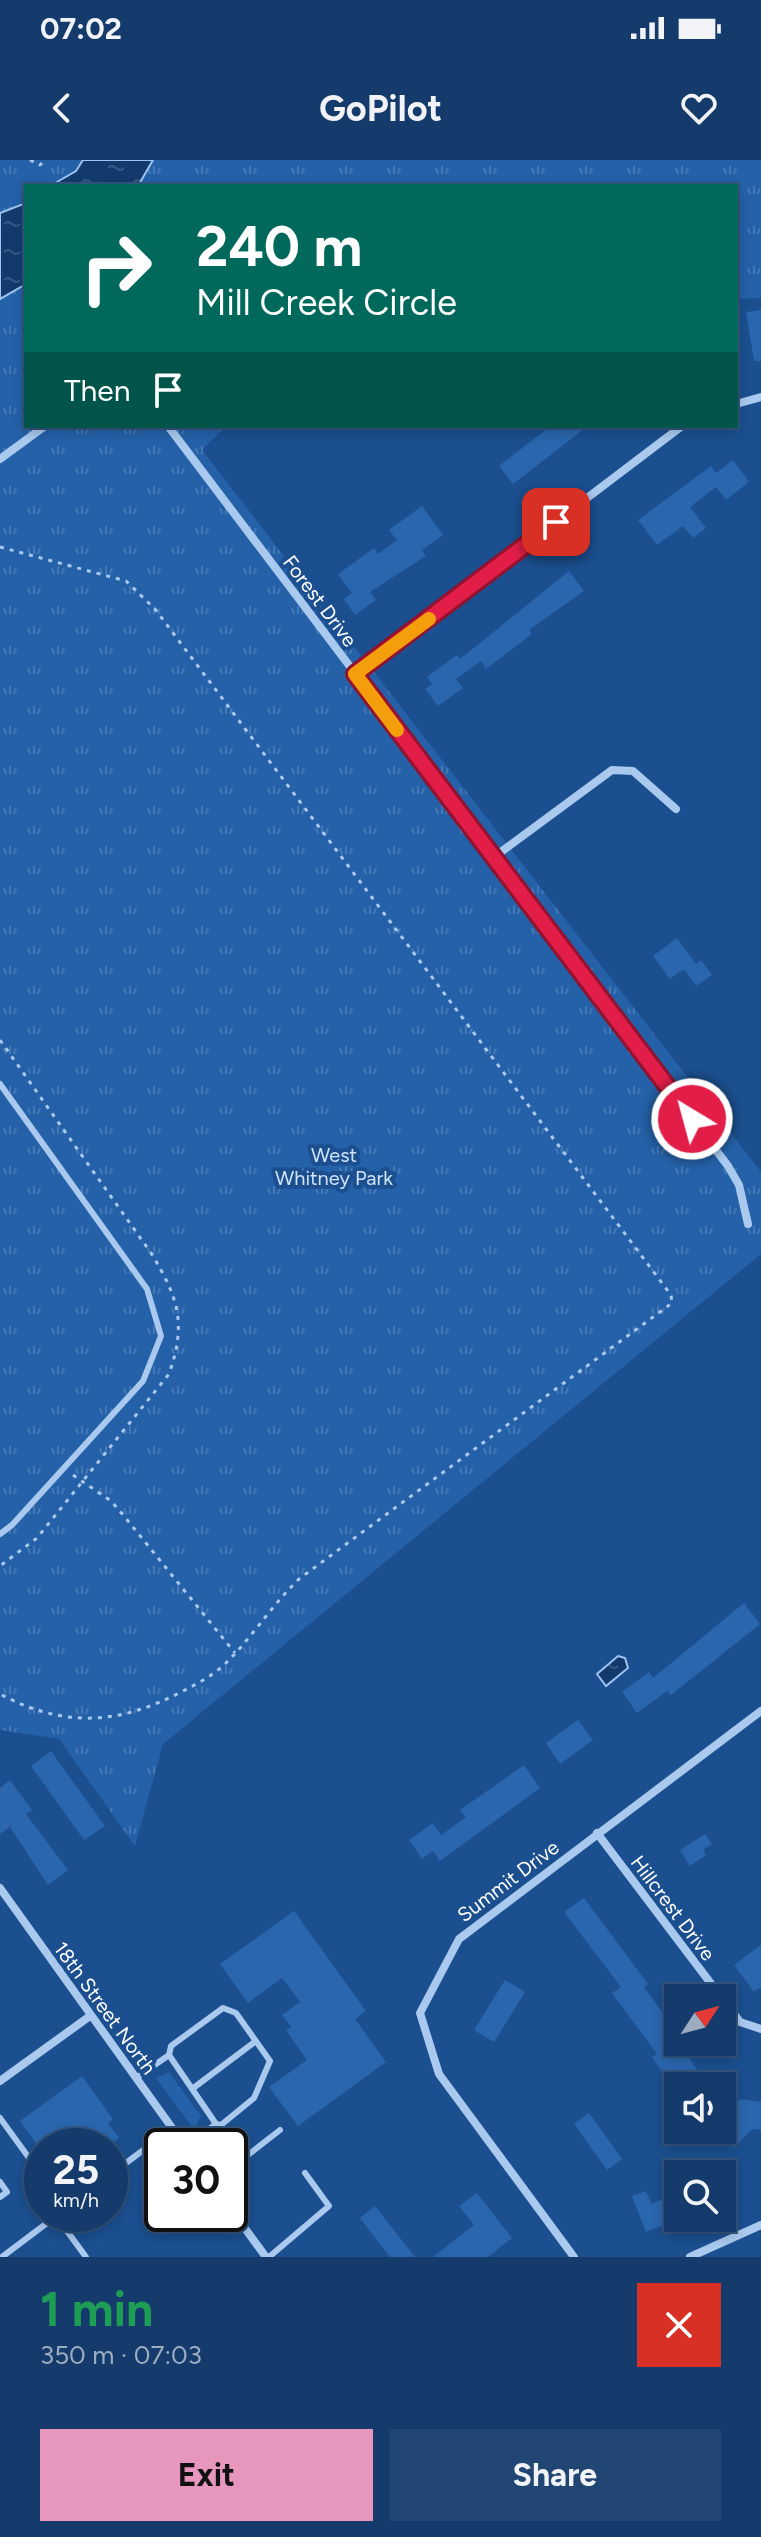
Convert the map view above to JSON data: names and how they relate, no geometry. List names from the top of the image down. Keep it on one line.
{"streets":{"street":["Forest Drive","Summit Drive","Hillcrest Drive","18th Street North"]},"crossings":[["Summit Drive","Hillcrest Drive"]],"parks":["West Whitney Park"],"north":"top right","page":{"status":"07:02","header":"GoPilot","turn":["240 m","Mill Creek Circle"],"then":"Then","speed":"25 km/h","limit":"30","heading":["1 min","350 m · 07:03"],"buttons":["Exit","Share"]}}
